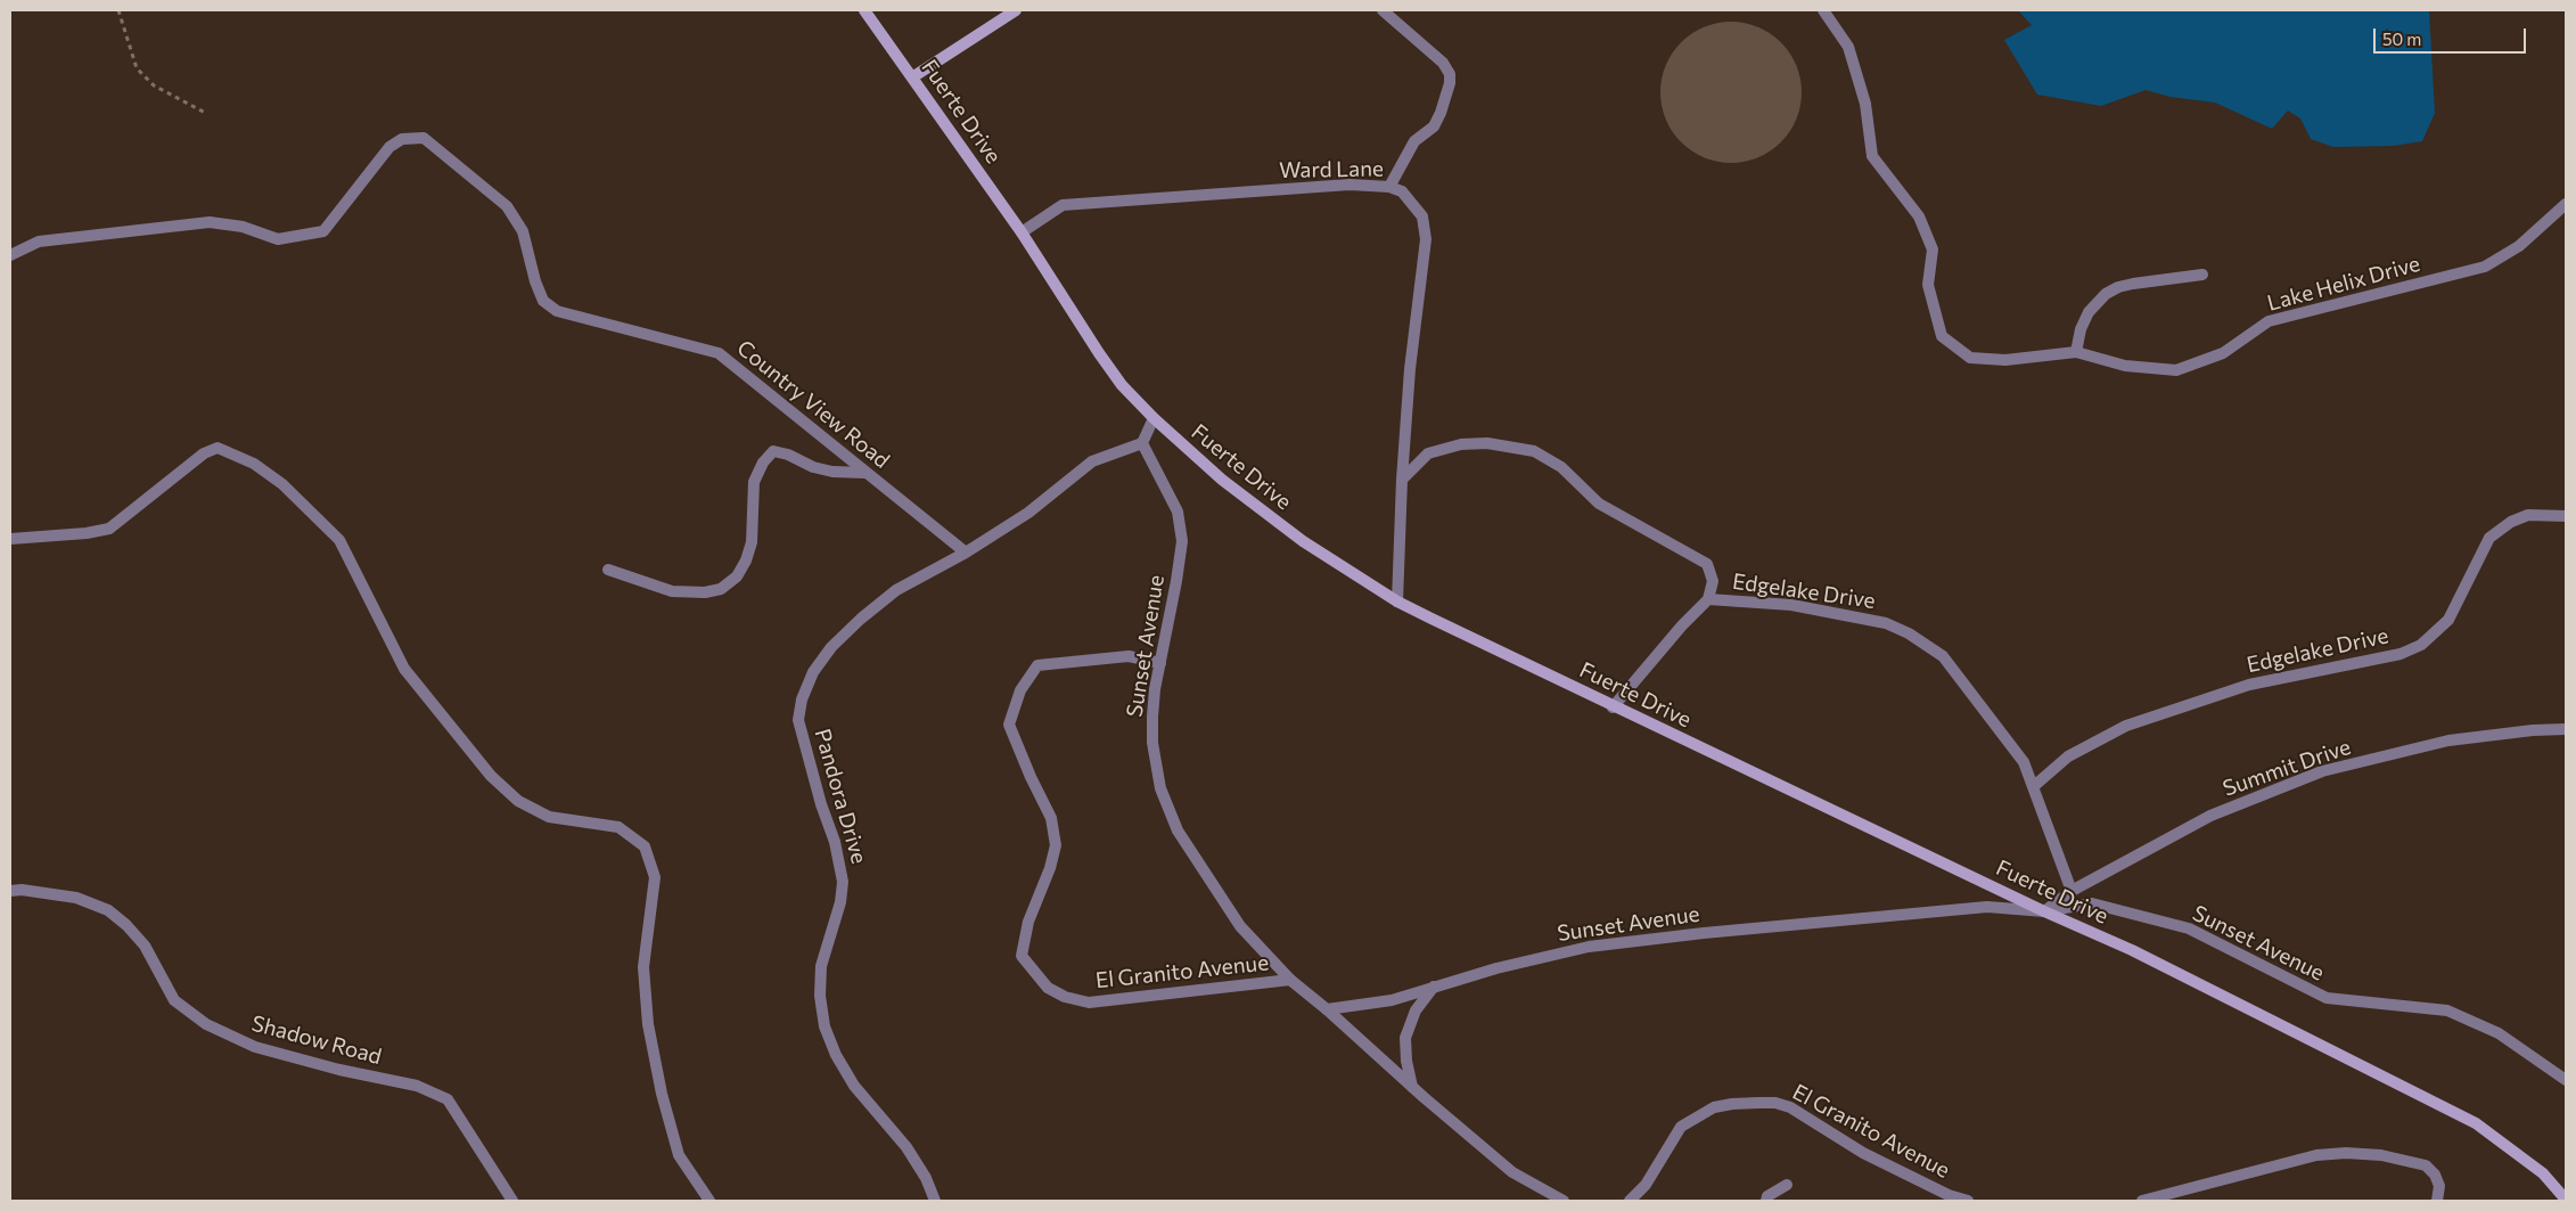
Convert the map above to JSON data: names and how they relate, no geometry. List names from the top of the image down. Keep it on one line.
{"streets":{"main road":["Fuerte Drive"],"street":["Ward Lane","Lake Helix Drive","Country View Road","Edgelake Drive","Sunset Avenue","Summit Drive","Pandora Drive","El Granito Avenue","Shadow Road"]},"crossings":[["Fuerte Drive","Ward Lane"],["Fuerte Drive","Sunset Avenue"],["Fuerte Drive","Summit Drive"],["Ward Lane","Edgelake Drive"],["Country View Road","Pandora Drive"],["Edgelake Drive","Summit Drive"],["Sunset Avenue","Summit Drive"],["Sunset Avenue","Pandora Drive"],["Sunset Avenue","El Granito Avenue"]],"scale_bar":"50 m"}
